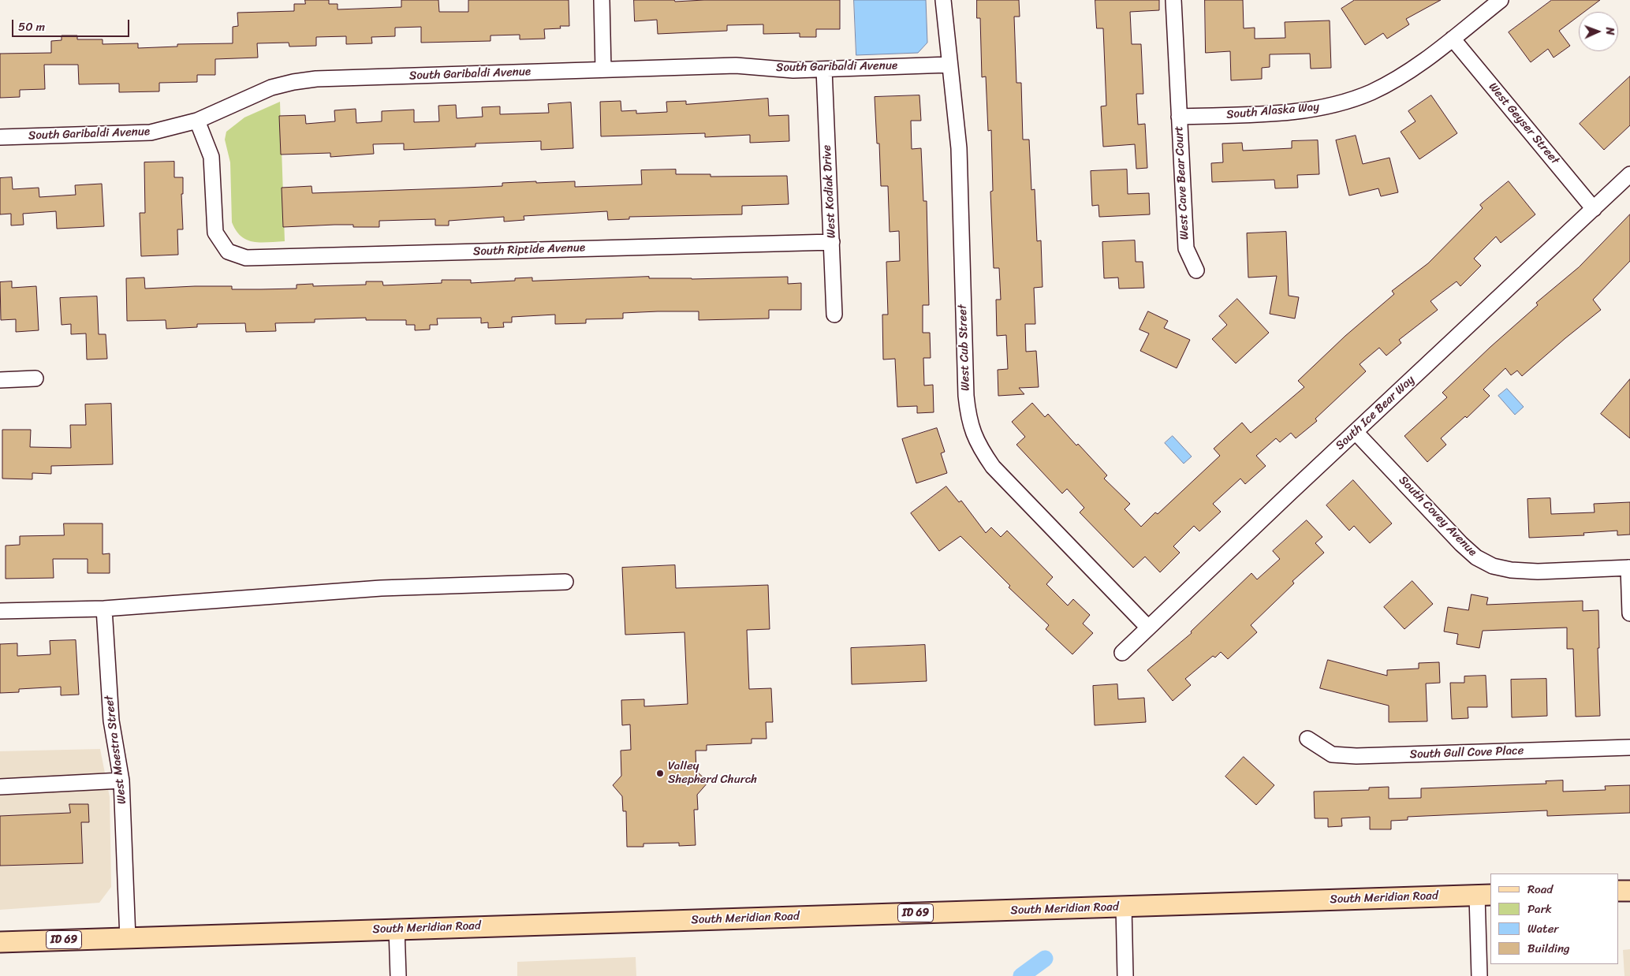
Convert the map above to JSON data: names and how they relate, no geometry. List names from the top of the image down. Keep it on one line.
{"streets":{"main road":["South Meridian Road","ID 69"],"street":["South Garibaldi Avenue","South Alaska Way","West Geyser Street","West Cave Bear Court","West Kodiak Drive","South Riptide Avenue","West Cub Street","South Ice Bear Way","South Covey Avenue","West Maestra Street","South Gull Cove Place"]},"crossings":[["South Garibaldi Avenue","West Kodiak Drive"],["South Garibaldi Avenue","South Riptide Avenue"],["South Garibaldi Avenue","West Cub Street"],["South Alaska Way","West Geyser Street"],["South Alaska Way","West Cave Bear Court"],["West Geyser Street","South Ice Bear Way"],["West Kodiak Drive","South Riptide Avenue"],["West Cub Street","South Ice Bear Way"],["South Ice Bear Way","South Covey Avenue"],["West Maestra Street","South Meridian Road"]],"places":["Valley Shepherd Church"],"legend":["Road","Park","Water","Building"],"scale_bar":"50 m","north":"right"}
